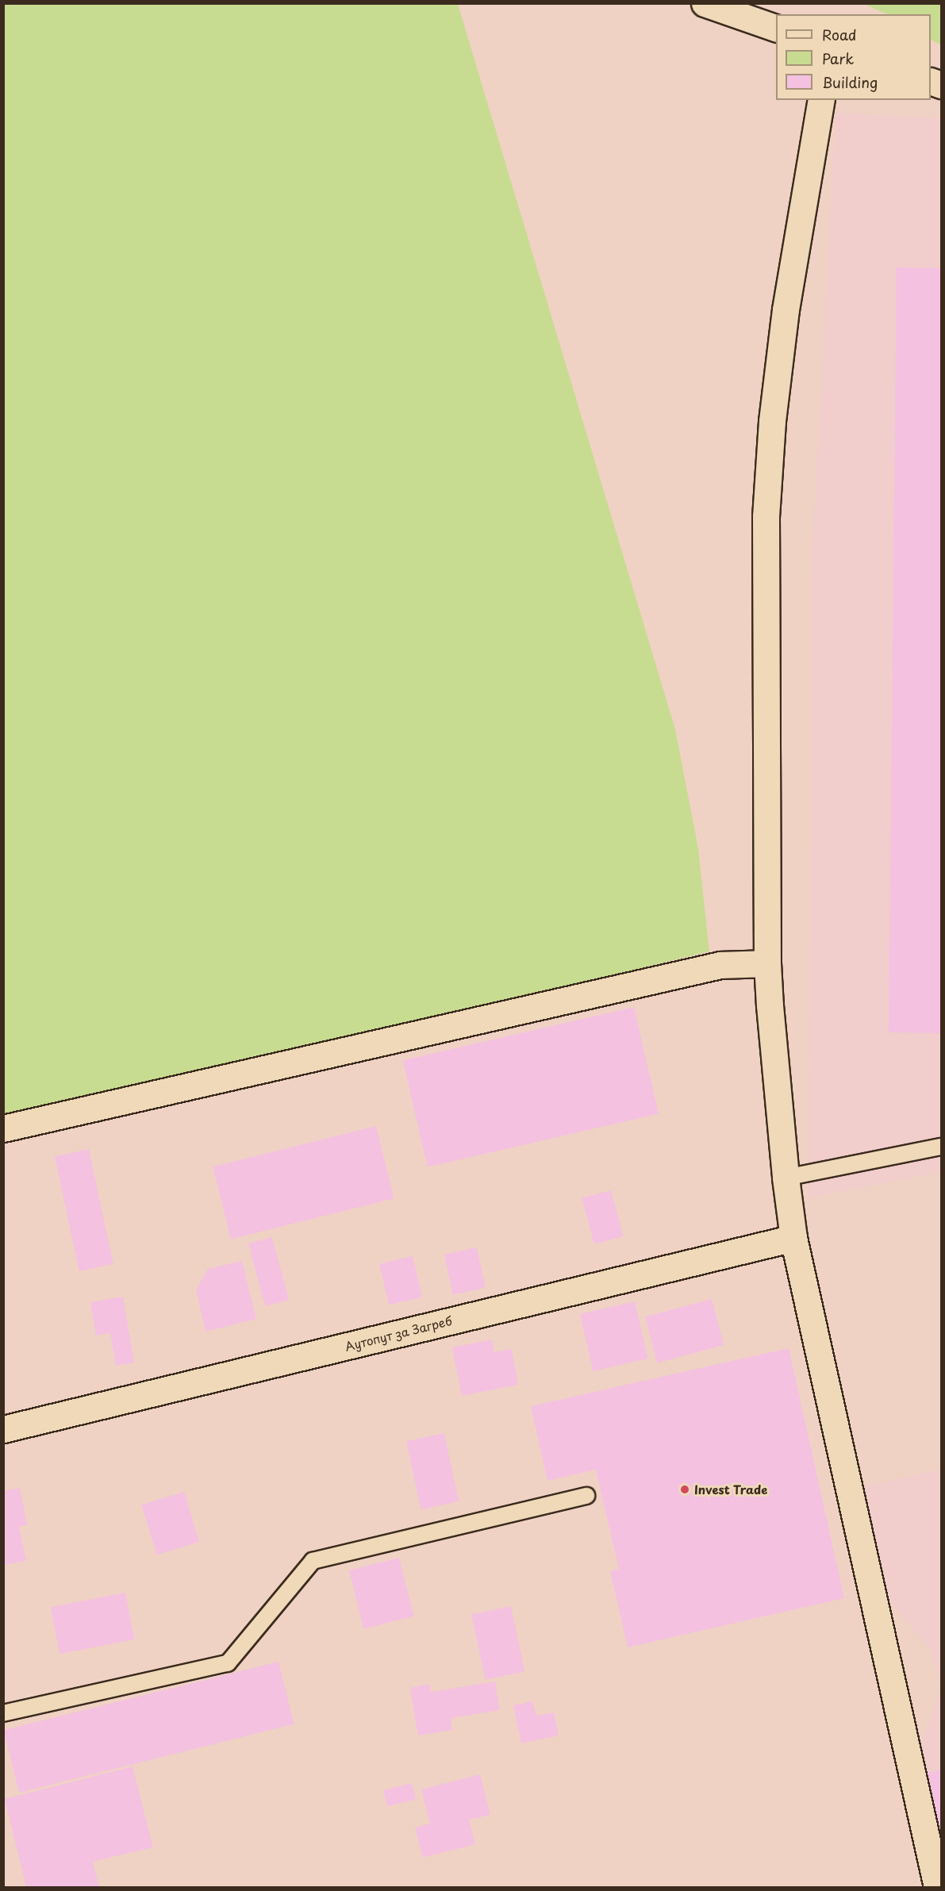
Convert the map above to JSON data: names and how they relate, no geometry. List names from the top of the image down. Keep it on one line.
{"streets":{"street":["Аутопут за Загреб"]},"places":["Invest Trade"],"legend":["Road","Park","Building"]}
